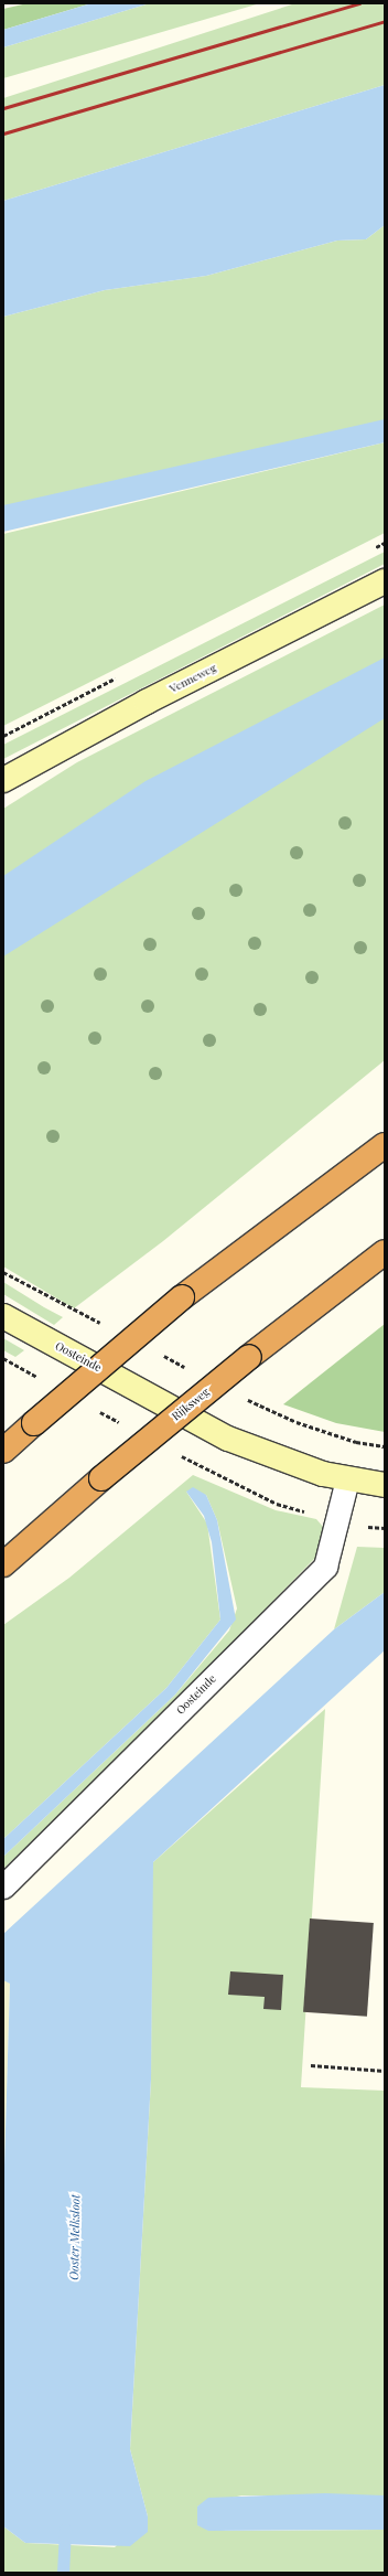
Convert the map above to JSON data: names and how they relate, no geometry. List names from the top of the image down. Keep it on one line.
{"streets":{"highway":["Rijksweg"],"main road":["Venneweg","Oosteinde"]},"water":["Ooster Melksloot"]}
